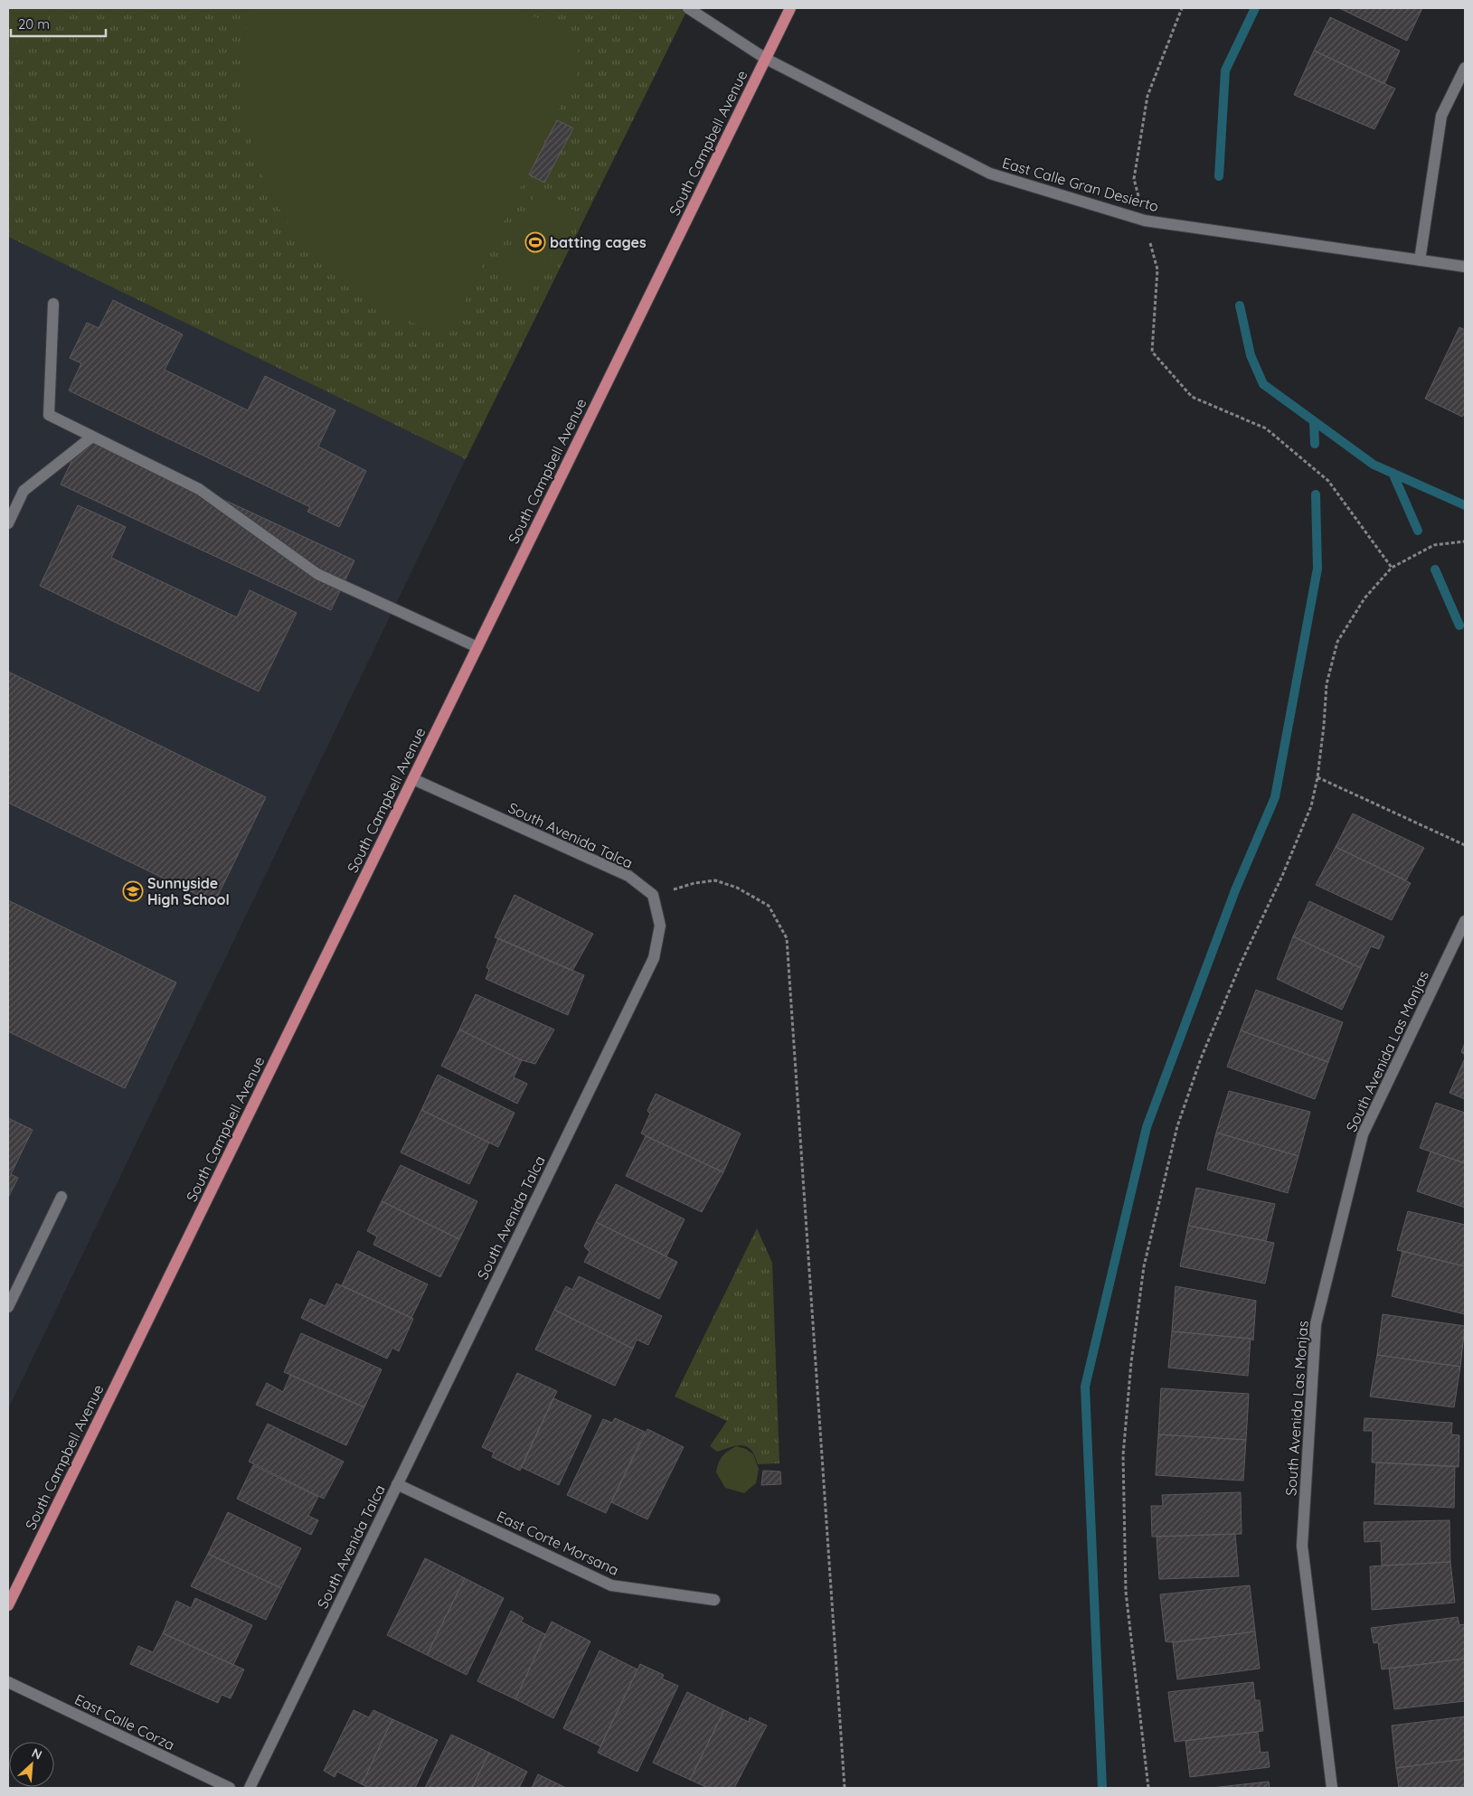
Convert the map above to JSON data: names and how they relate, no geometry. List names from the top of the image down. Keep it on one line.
{"streets":{"main road":["South Campbell Avenue"],"street":["East Calle Gran Desierto","South Avenida Talca","South Avenida Las Monjas","East Corte Morsana","East Calle Corza"]},"crossings":[["South Campbell Avenue","East Calle Gran Desierto"],["South Campbell Avenue","South Avenida Talca"],["South Avenida Talca","East Corte Morsana"]],"places":{"sports":["batting cages"],"school or university":["Sunnyside High School"]},"scale_bar":"20 m","north":"top right"}
